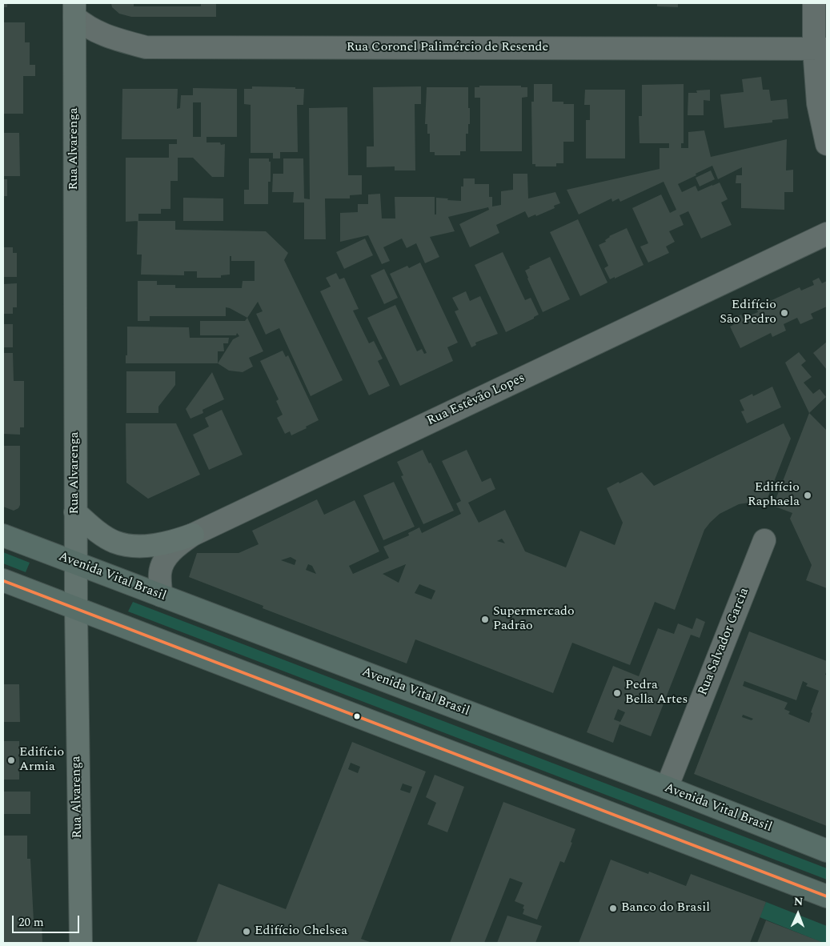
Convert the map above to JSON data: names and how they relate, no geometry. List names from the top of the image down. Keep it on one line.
{"streets":{"main road":["Rua Alvarenga","Avenida Vital Brasil"],"street":["Rua Coronel Palimércio de Resende","Rua Estêvão Lopes","Rua Salvador Garcia"]},"crossings":[["Rua Coronel Palimércio de Resende","Rua Alvarenga"],["Rua Alvarenga","Avenida Vital Brasil"],["Rua Estêvão Lopes","Avenida Vital Brasil"],["Avenida Vital Brasil","Rua Salvador Garcia"]],"places":["Edifício São Pedro","Edifício Raphaela","Supermercado Padrão","Pedra Bella Artes","Edifício Armia","Banco do Brasil","Edifício Chelsea"],"scale_bar":"20 m","north":"top"}
